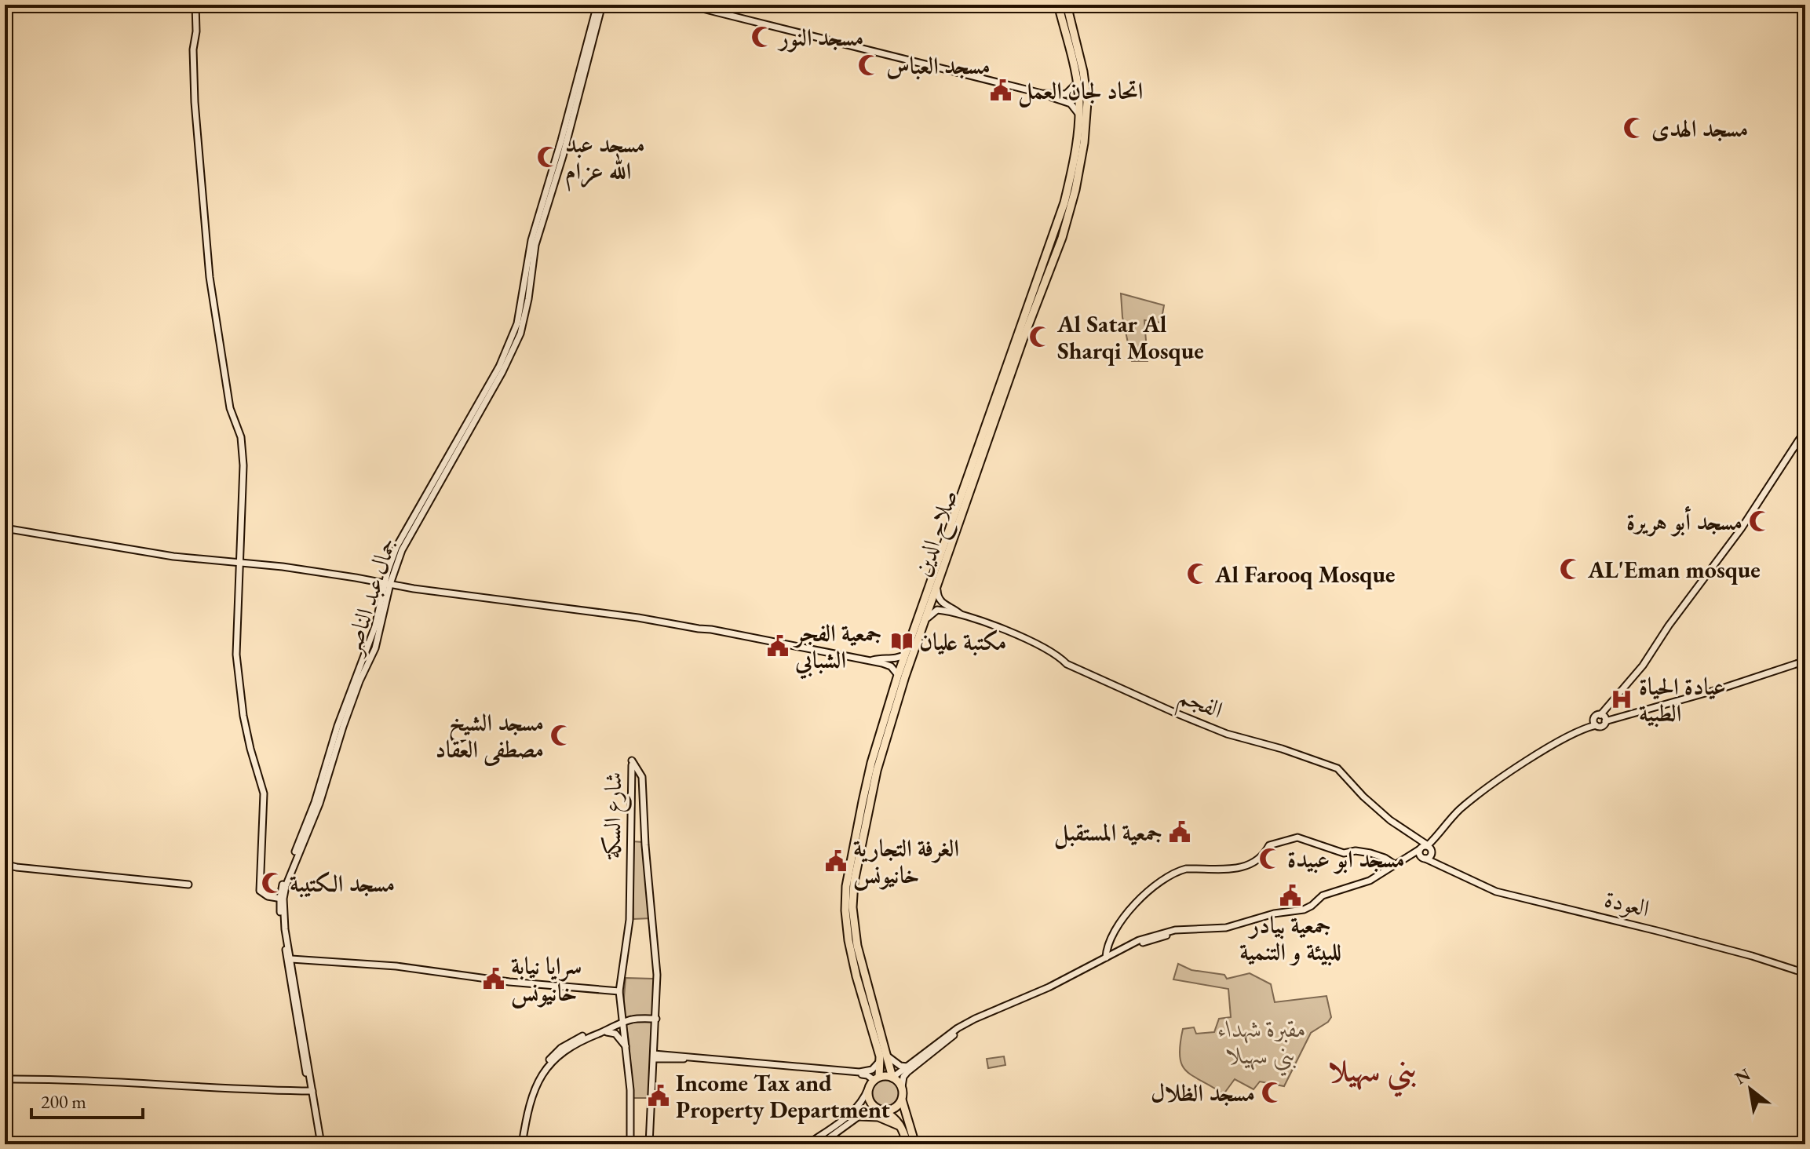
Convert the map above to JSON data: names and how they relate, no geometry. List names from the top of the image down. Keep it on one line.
{"streets":{"highway":["صلاح الدين"],"main road":["جمال عبد الناصر","الفجم","شارع السكة","العودة"]},"crossings":[["الفجم","العودة"]],"districts":["بني سهيلا"],"parks":["مقبرة شهداء بني سهيلا"],"places":{"mosque":["مسجد النور","مسجد العباس","مسجد الهدى","مسجد عبد الله عزام","Al Satar Al Sharqi Mosque","مسجد أبو هريرة","AL'Eman mosque","Al Farooq Mosque","مسجد الشيخ مصطفى العقاد","مسجد ابو عبيدة","مسجد الكتيبة","مسجد الظلال"],"public building":["اتحاد لجان العمل","جمعية الفجر الشبابي","جمعية المستقبل","الغرفة التجارية خانيونس","جمعية بيادر للبيئة و التنمية","سرايا نيابة خانيونس","Income Tax and Property Department"],"library":["مكتبة عليان"],"hospital":["عيادة الحياة الطبية"]},"scale_bar":"200 m","north":"top left"}
